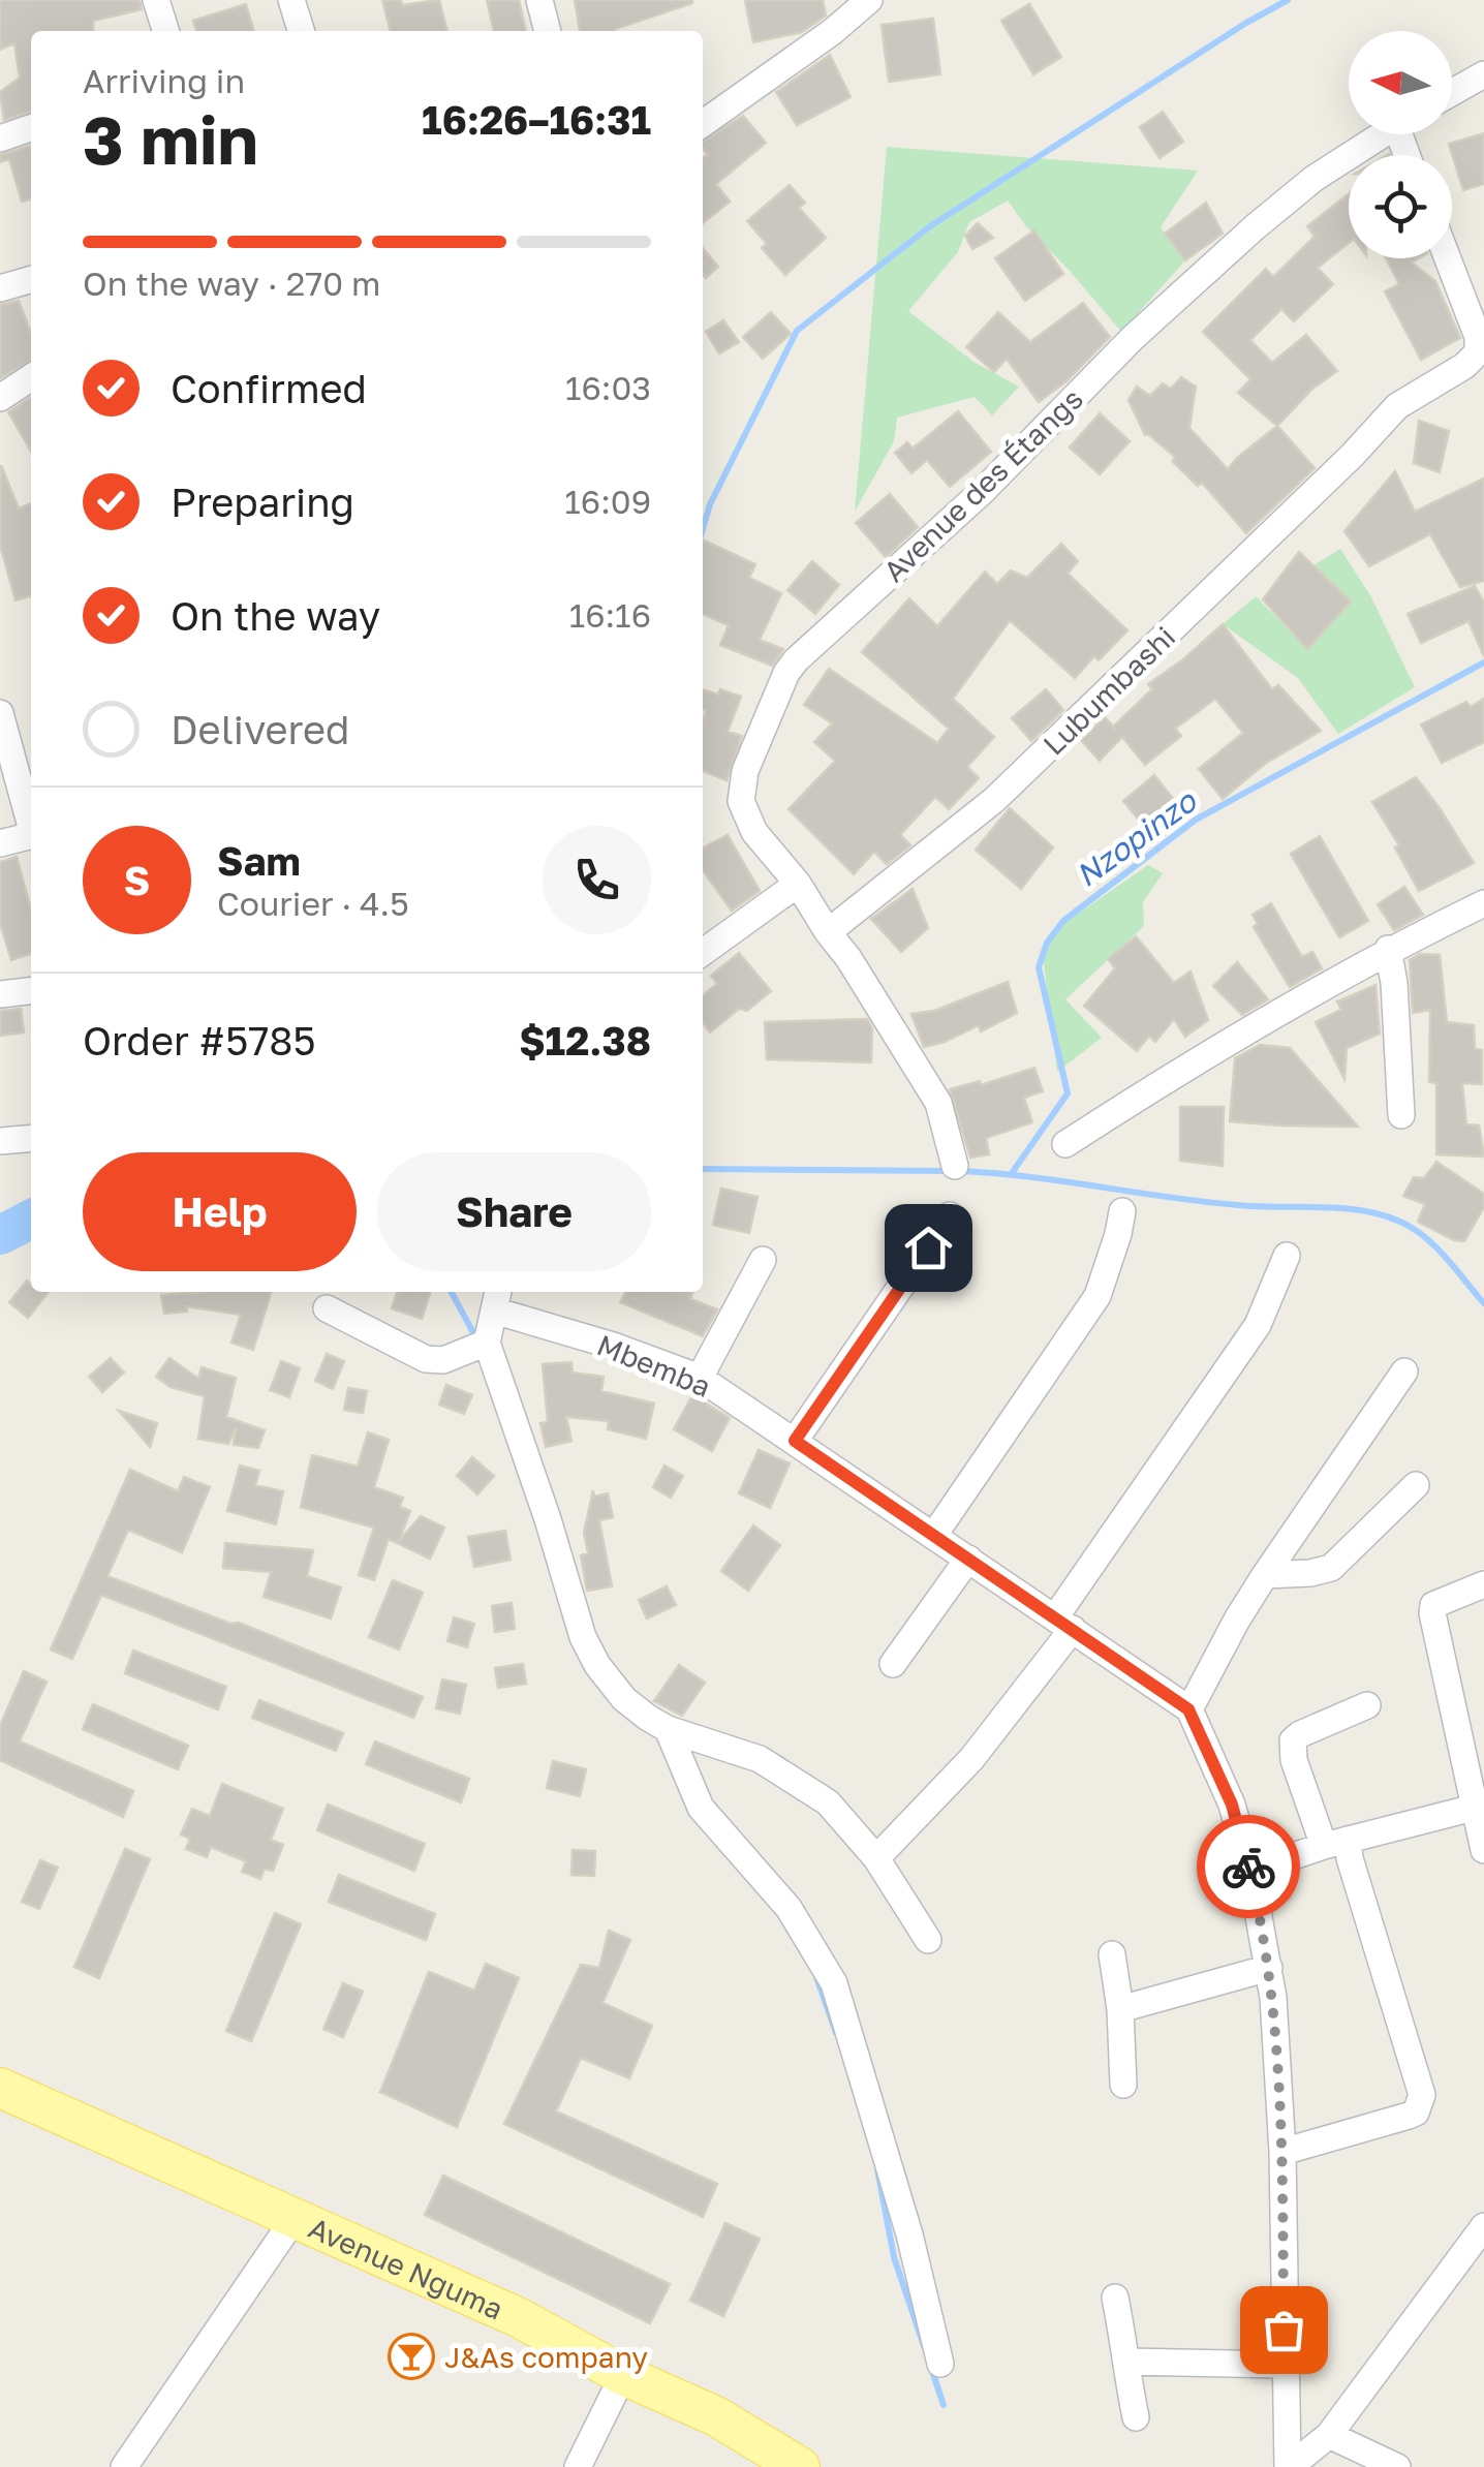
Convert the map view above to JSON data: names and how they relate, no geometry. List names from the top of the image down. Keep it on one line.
{"streets":{"main road":["Avenue Nguma"],"street":["Avenue des Étangs","Lubumbashi","Mbemba"]},"crossings":[["Avenue des Étangs","Lubumbashi"]],"water":["Nzopinzo"],"places":{"bar":["J&As company"]},"north":"left","page":{"heading":["3 min","Arriving in","16:26–16:31"],"panel":["Sam","Courier · 4.5","Order #5785","$12.38"],"bar":"On the way · 270 m","list":[["Confirmed","16:03"],["Preparing","16:09"],["On the way","16:16"],"Delivered"],"round":"S","buttons":["Help","Share"]}}
